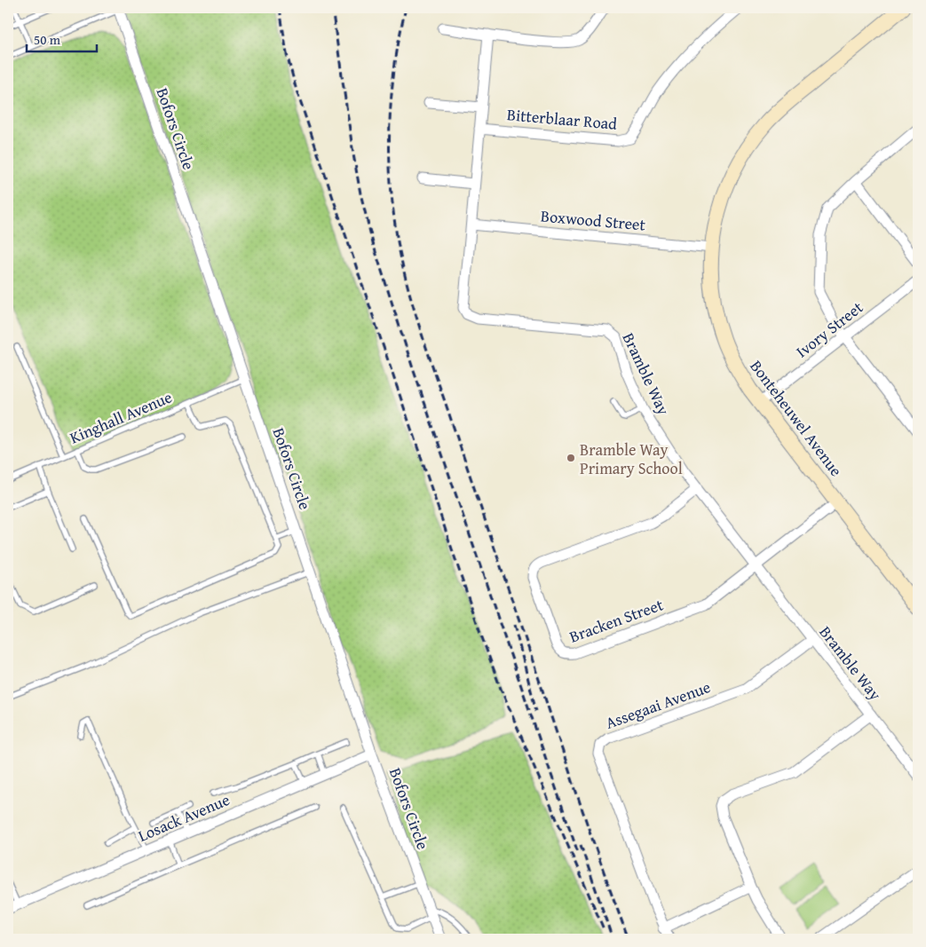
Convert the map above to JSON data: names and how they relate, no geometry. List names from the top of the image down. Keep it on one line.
{"streets":{"street":["Bitterblaar Road","Bofors Circle","Boxwood Street","Ivory Street","Bramble Way","Bonteheuwel Avenue","Bracken Street","Assegaai Avenue","Losack Avenue"],"lane":["Kinghall Avenue"]},"crossings":[["Bitterblaar Road","Bramble Way"],["Bofors Circle","Kinghall Avenue"],["Bofors Circle","Losack Avenue"],["Boxwood Street","Bramble Way"],["Boxwood Street","Bonteheuwel Avenue"],["Ivory Street","Bonteheuwel Avenue"],["Bramble Way","Bracken Street"],["Bramble Way","Assegaai Avenue"],["Bonteheuwel Avenue","Bracken Street"]],"places":["Bramble Way Primary School"],"scale_bar":"50 m"}
